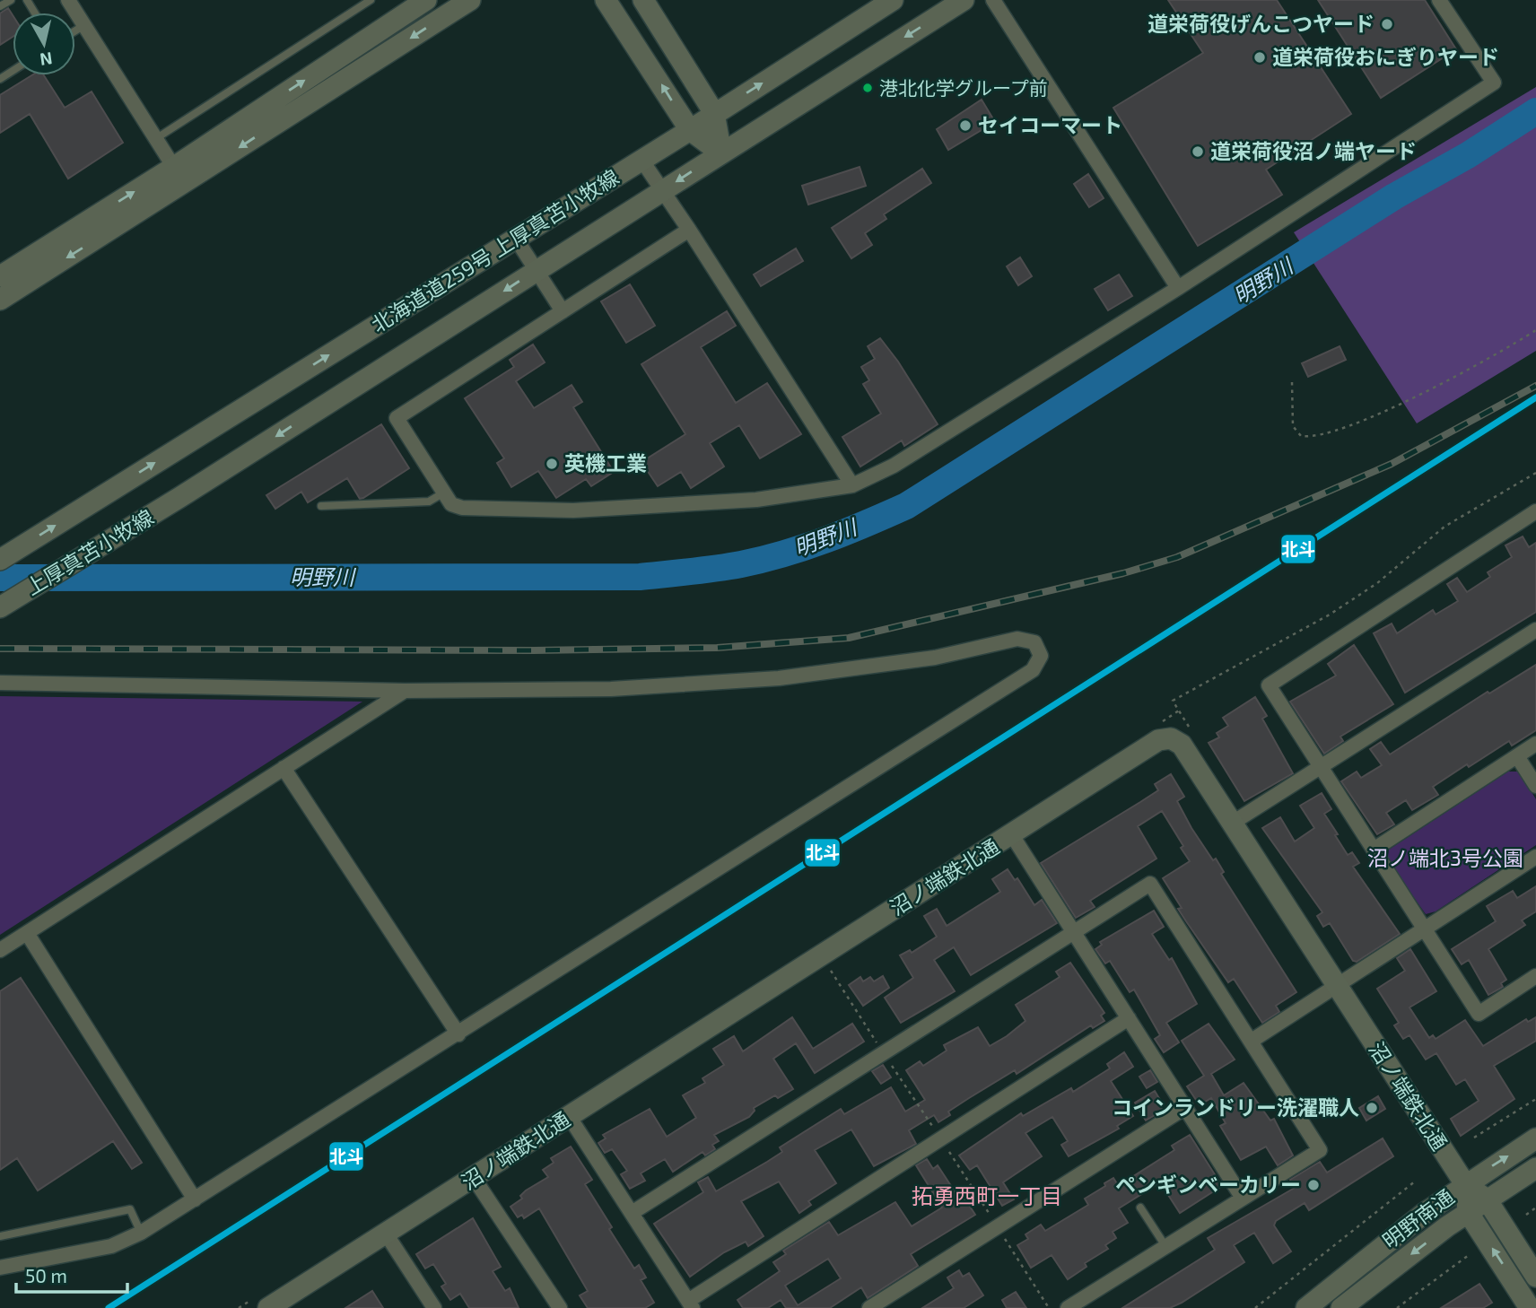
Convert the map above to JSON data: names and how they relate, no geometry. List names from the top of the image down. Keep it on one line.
{"streets":{"street":["北海道道259号 上厚真苫小牧線","上厚真苫小牧線","沼ノ端鉄北通","明野南通"]},"crossings":[["北海道道259号 上厚真苫小牧線","上厚真苫小牧線"],["沼ノ端鉄北通","明野南通"]],"districts":["拓勇西町一丁目"],"water":["明野川"],"parks":["沼ノ端北3号公園"],"places":["道栄荷役げんこつヤード","道栄荷役おにぎりヤード","港北化学グループ前","セイコーマート","道栄荷役沼ノ端ヤード","英機工業","コインランドリー洗濯職人","ペンギンベーカリー"],"lines":["transit line 北斗"],"scale_bar":"50 m","north":"bottom"}
